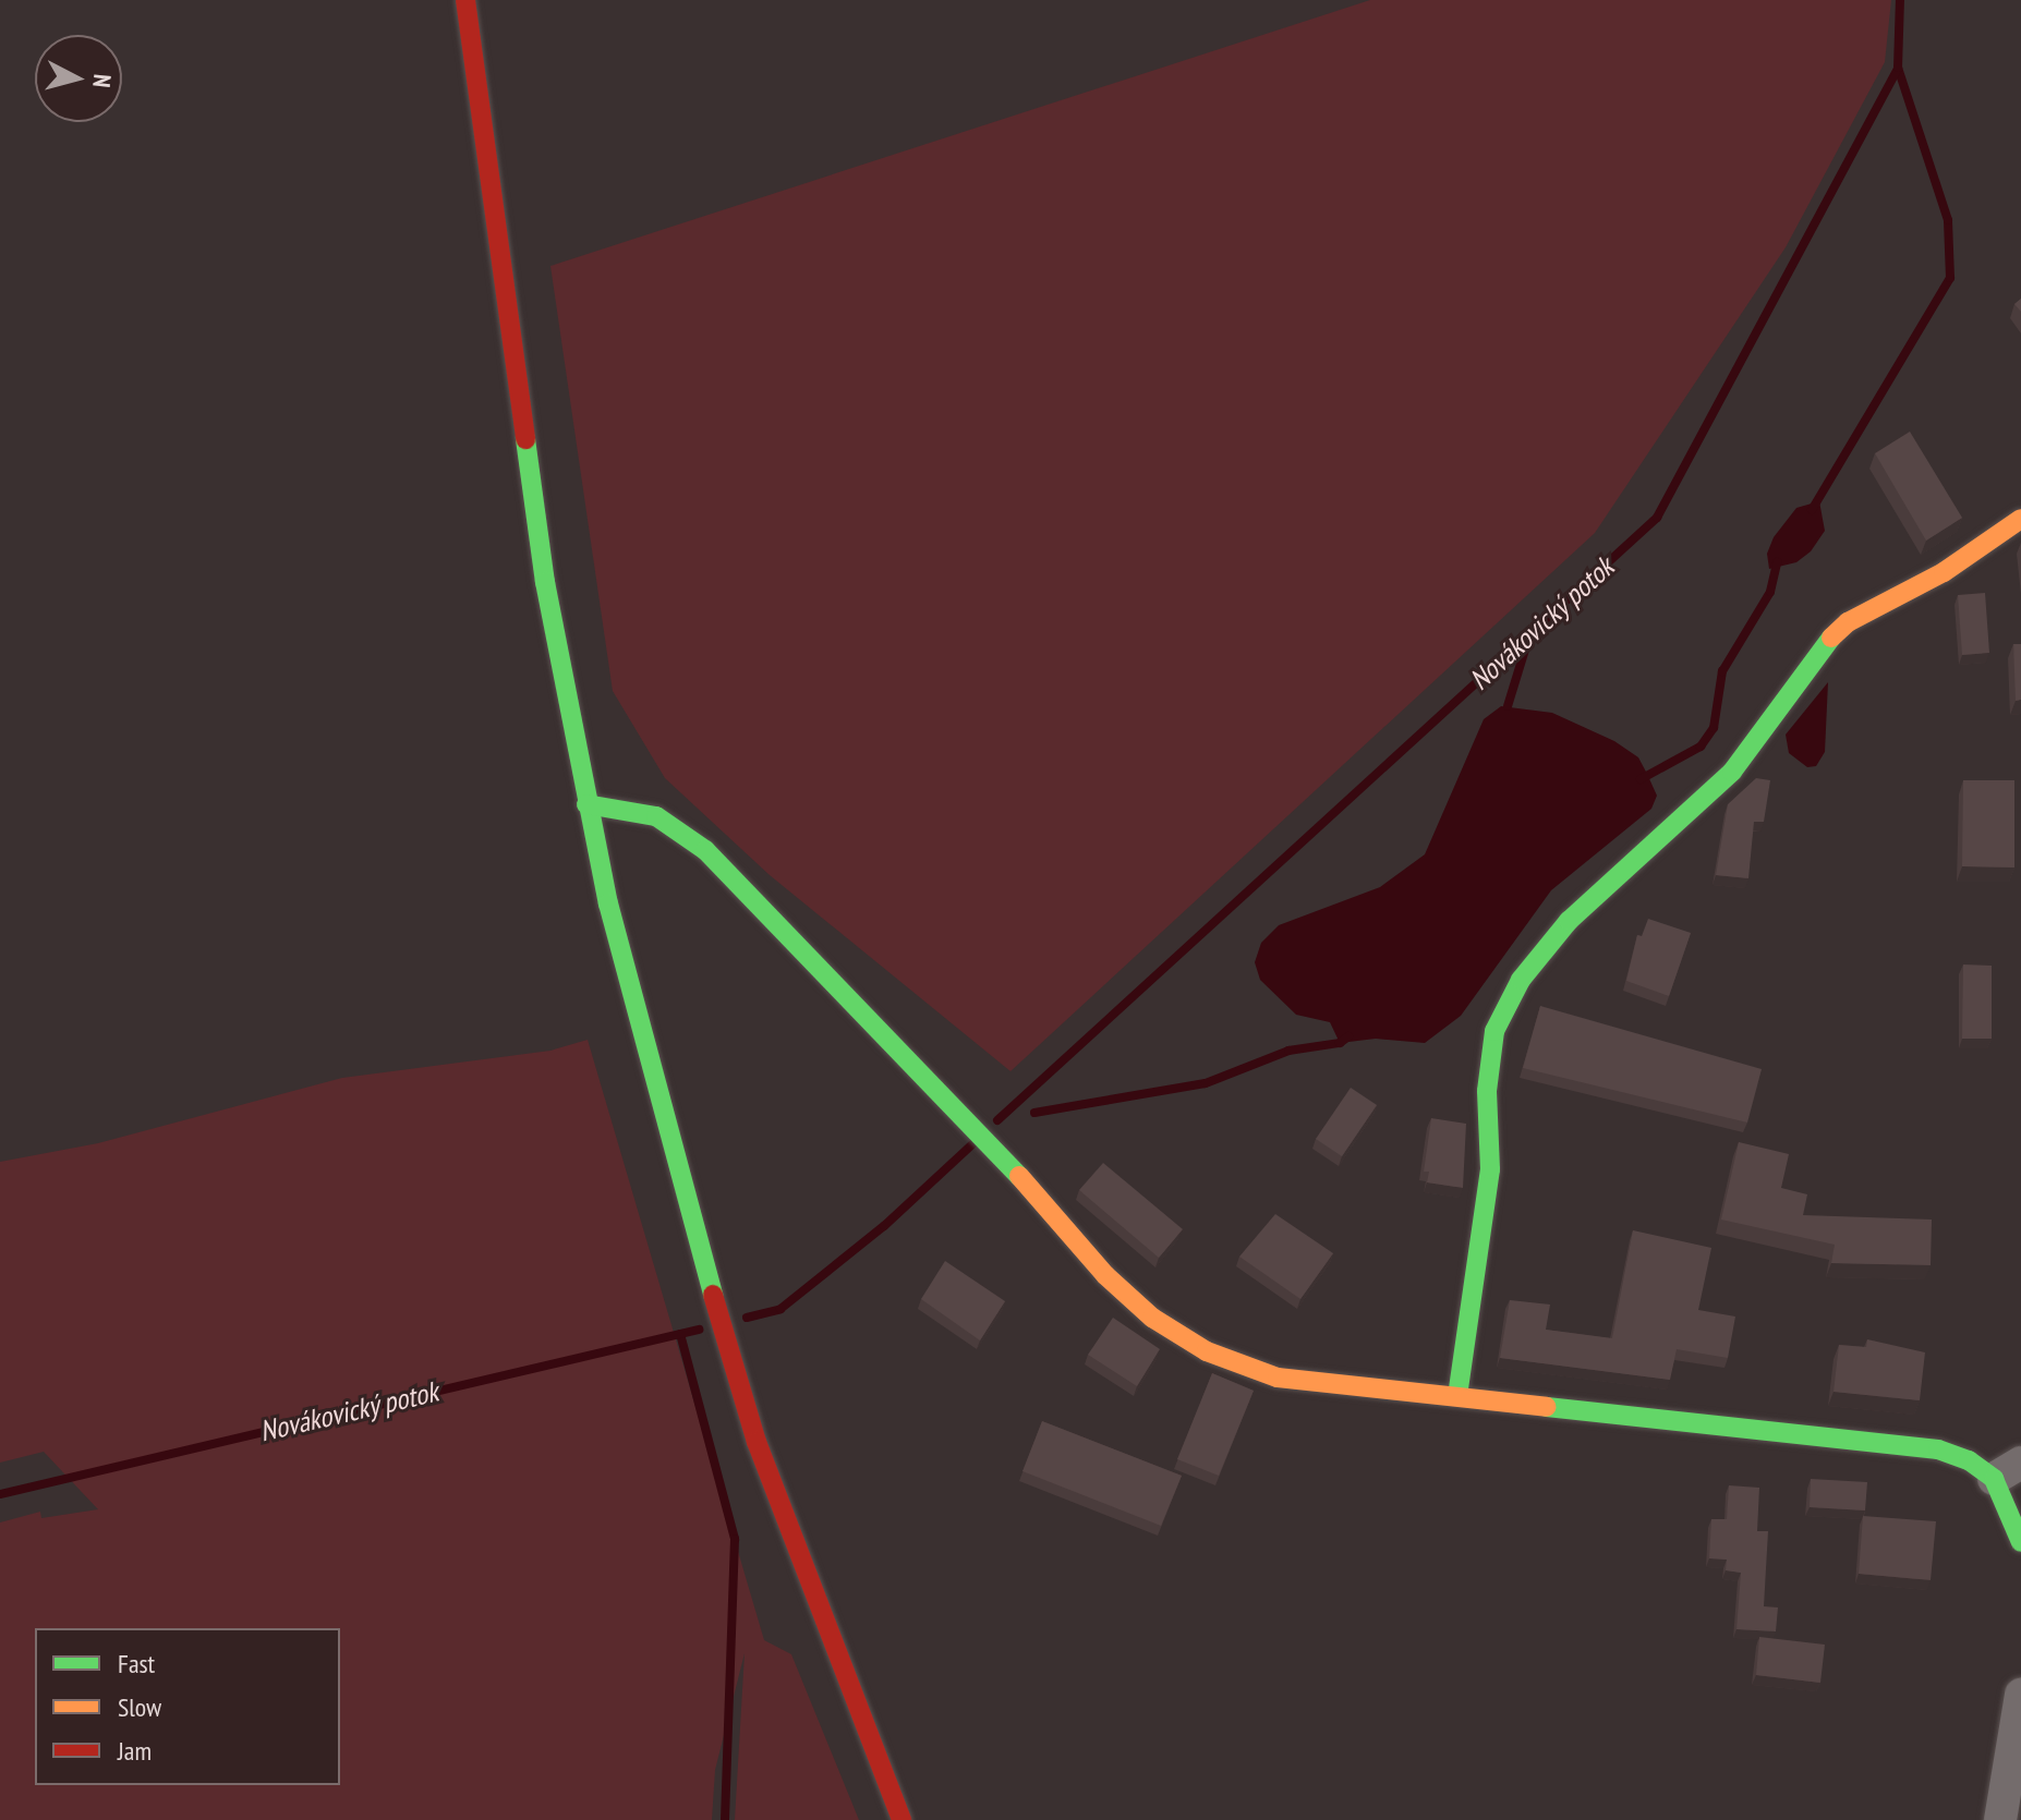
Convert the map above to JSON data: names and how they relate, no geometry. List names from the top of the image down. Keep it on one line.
{"water":["Novákovický potok"],"legend":["Fast","Slow","Jam"],"north":"right"}
